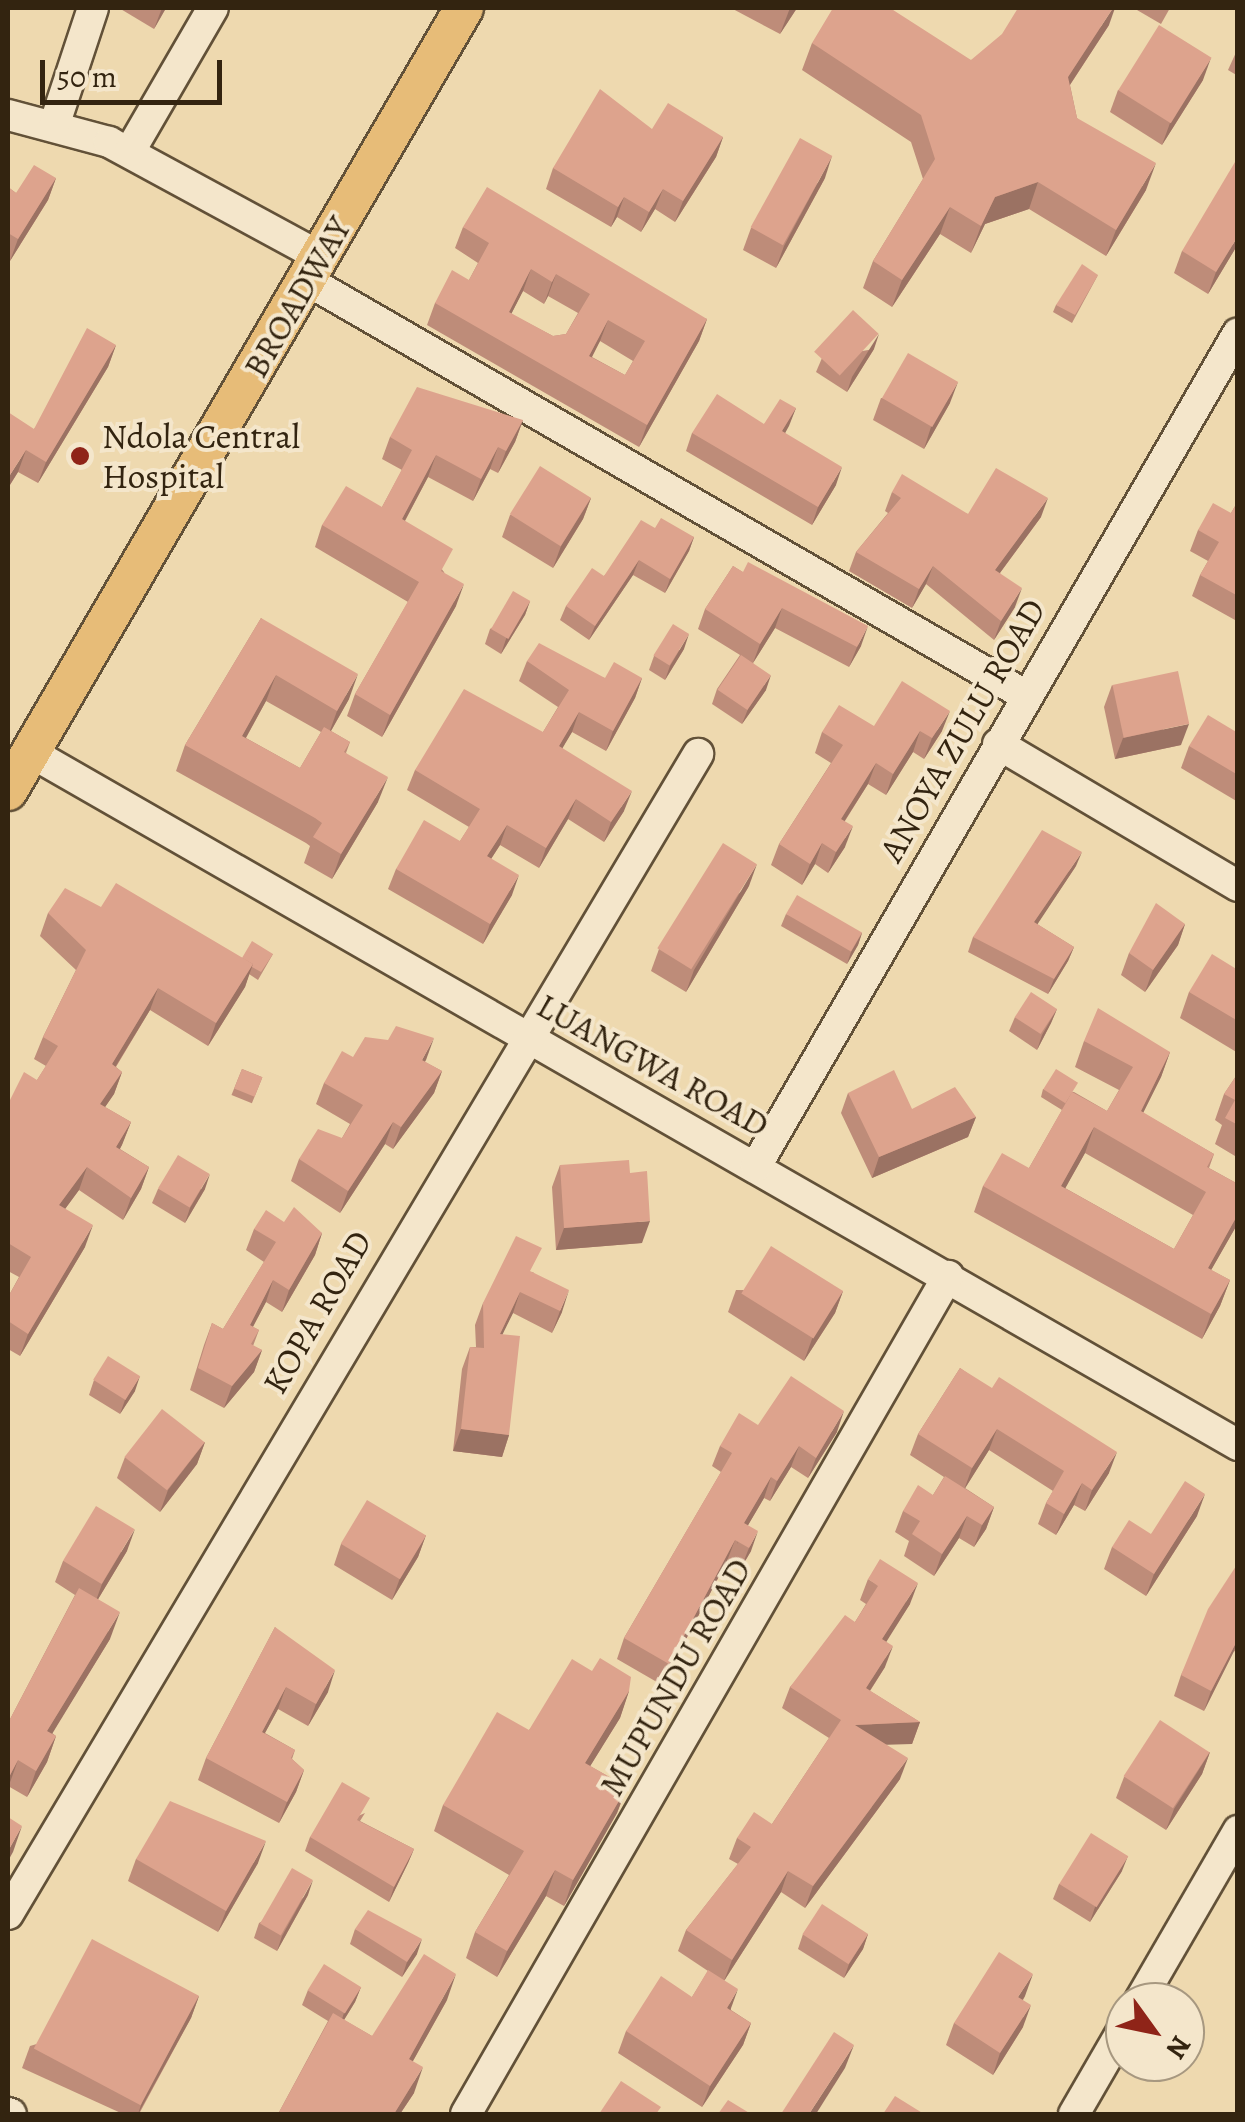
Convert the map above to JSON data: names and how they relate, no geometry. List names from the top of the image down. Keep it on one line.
{"streets":{"main road":["BROADWAY"],"street":["ANOYA ZULU ROAD","LUANGWA ROAD","KOPA ROAD","MUPUNDU ROAD"]},"crossings":[["BROADWAY","LUANGWA ROAD"],["ANOYA ZULU ROAD","LUANGWA ROAD"],["LUANGWA ROAD","KOPA ROAD"],["LUANGWA ROAD","MUPUNDU ROAD"]],"places":["Ndola Central Hospital"],"scale_bar":"50 m","north":"bottom right"}
